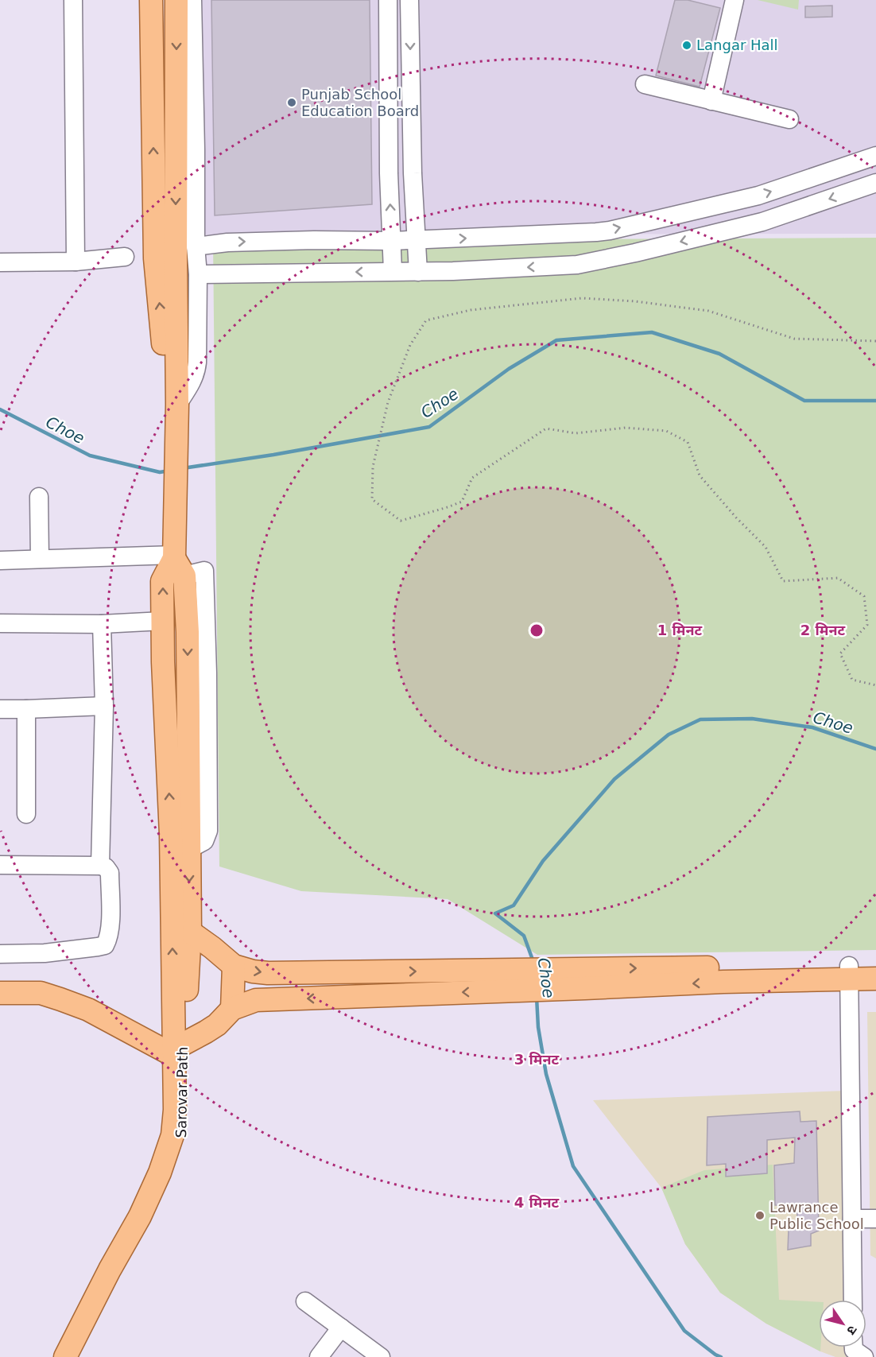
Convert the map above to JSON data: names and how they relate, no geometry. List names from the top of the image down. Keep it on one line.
{"streets":{"main road":["Sarovar Path"]},"water":["Choe"],"places":["Langar Hall","Punjab School Education Board","Lawrance Public School"],"north":"bottom right","rings":["1 मिनट","2 मिनट","3 मिनट","4 मिनट"]}
